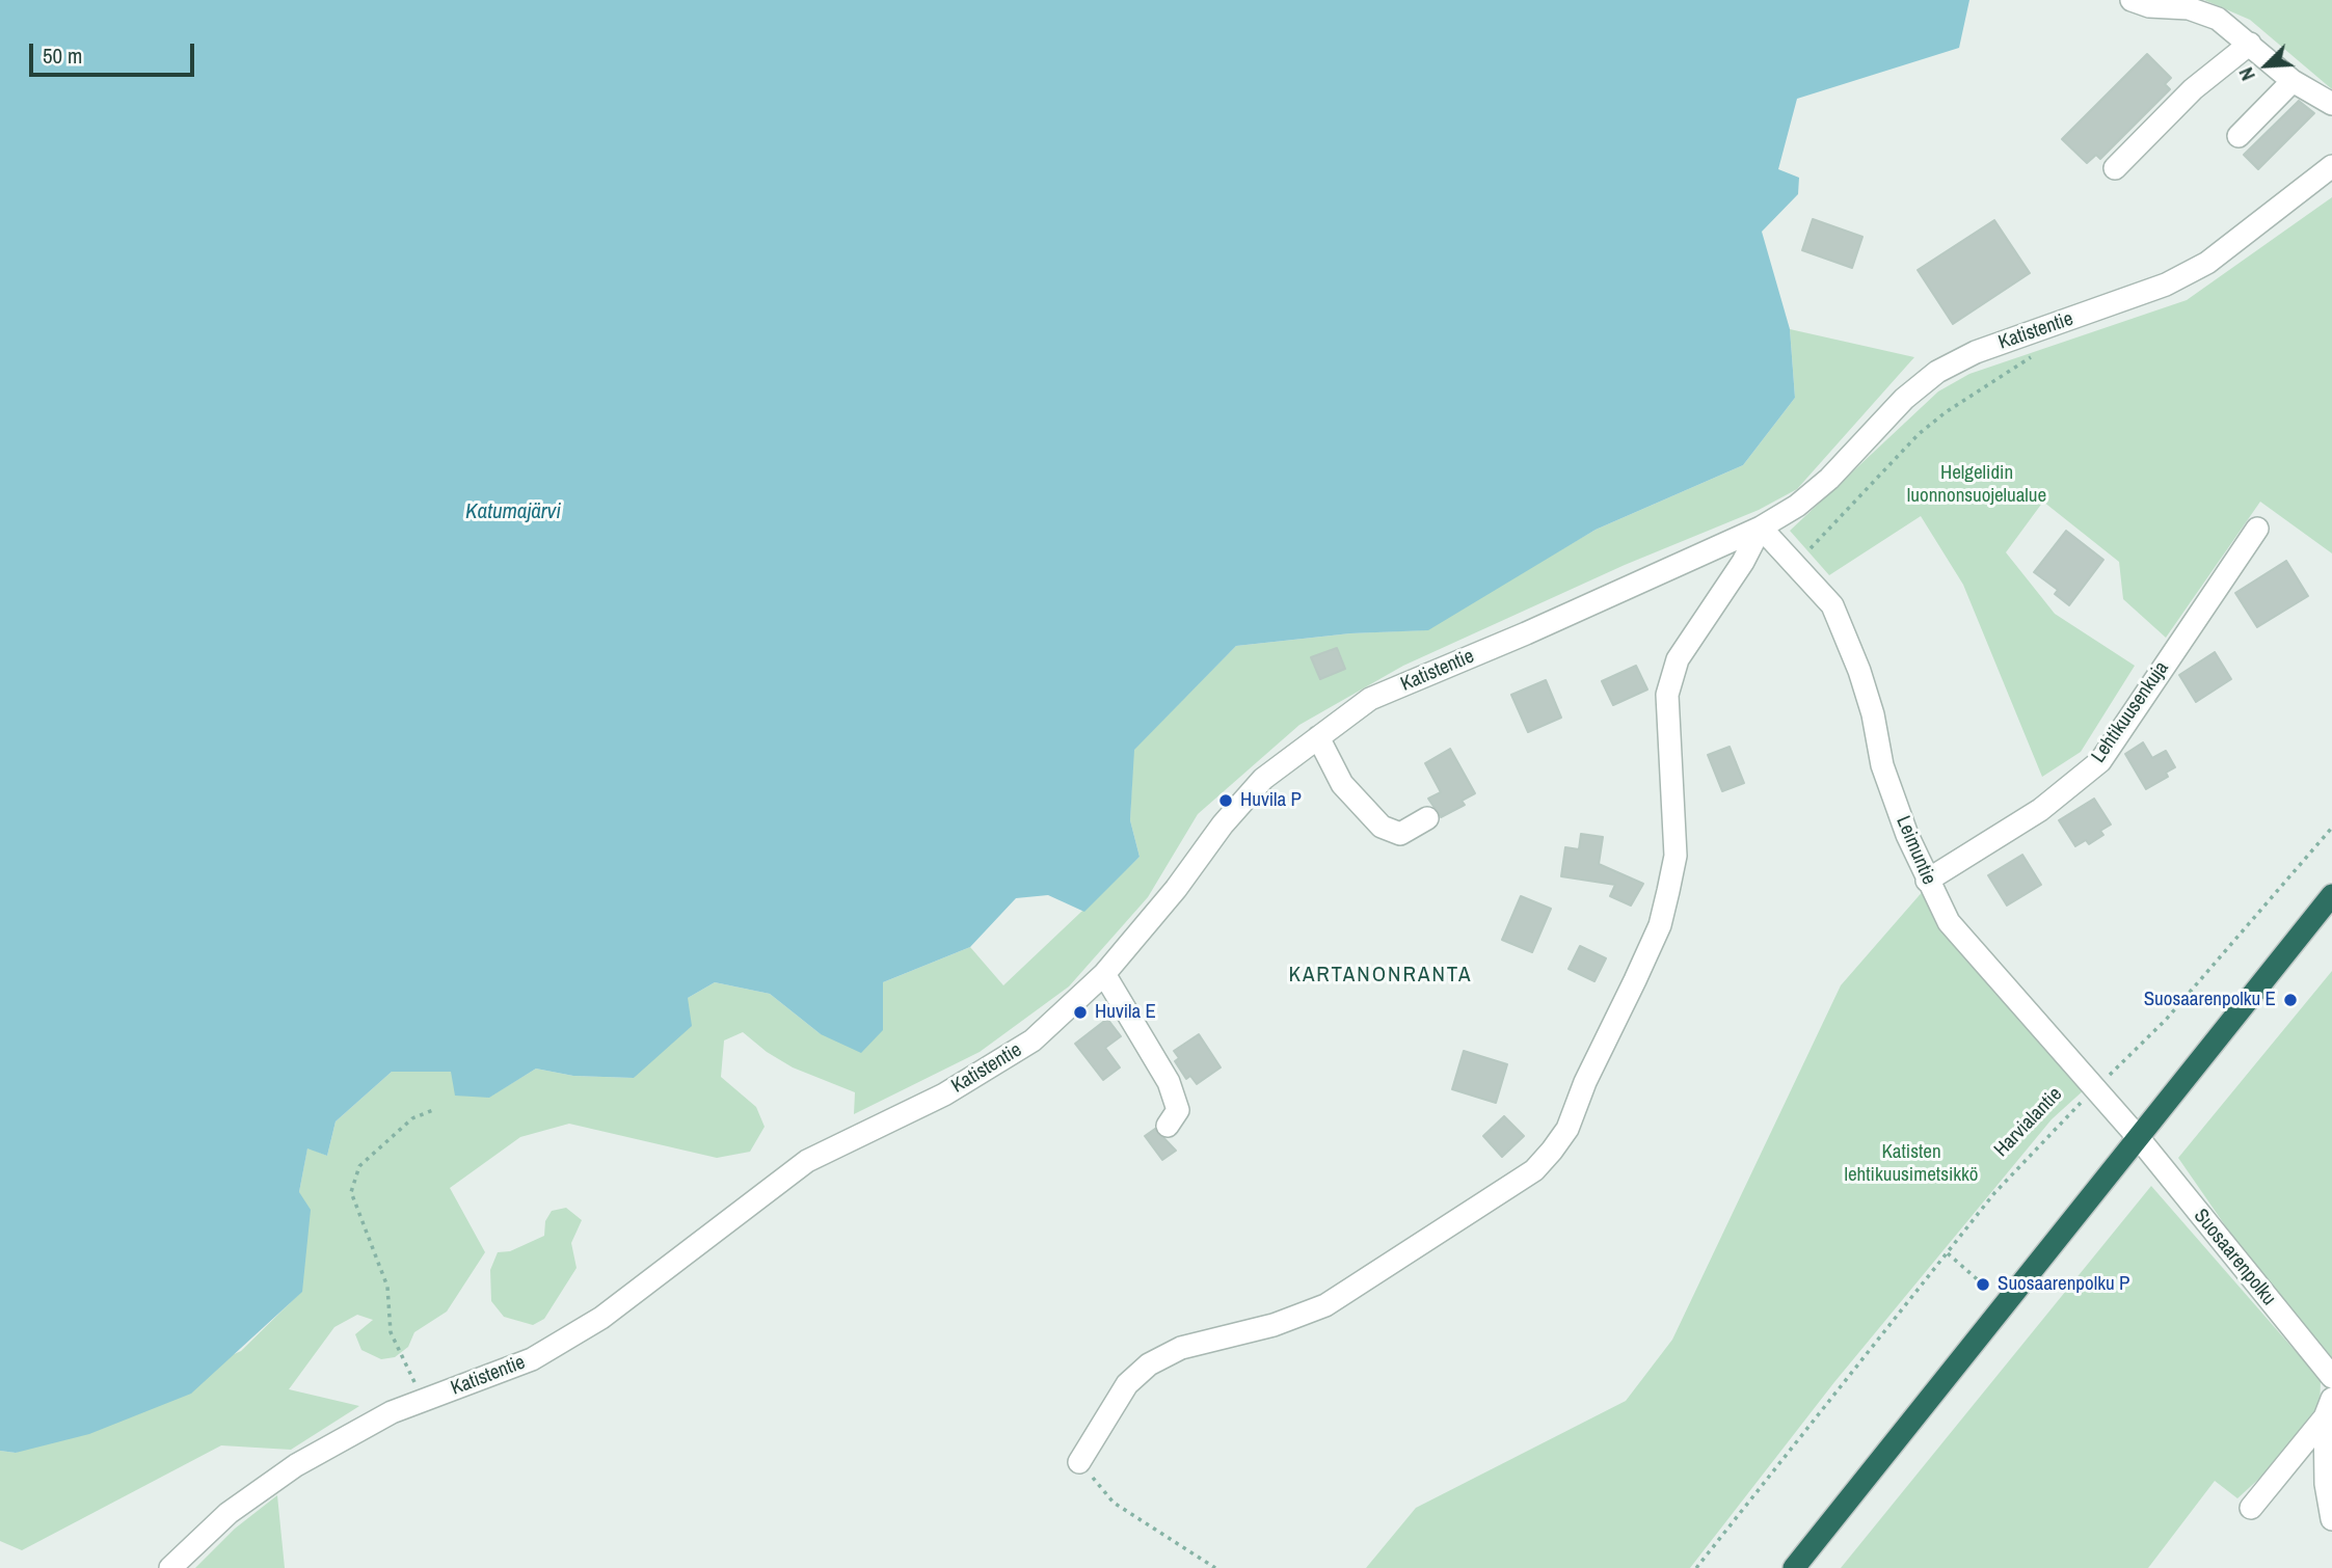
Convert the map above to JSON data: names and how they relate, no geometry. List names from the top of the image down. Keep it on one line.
{"streets":{"street":["Katistentie","Lehtikuusenkuja","Leimuntie","Suosaarenpolku"],"path":["Harvialantie"]},"crossings":[["Katistentie","Leimuntie"],["Lehtikuusenkuja","Leimuntie"],["Leimuntie","Harvialantie"],["Leimuntie","Suosaarenpolku"]],"districts":["KARTANONRANTA"],"water":["Katumajärvi"],"parks":["Helgelidin luonnonsuojelualue","Katisten lehtikuusimetsikkö"],"places":["Huvila P","Suosaarenpolku E","Huvila E","Suosaarenpolku P"],"scale_bar":"50 m","north":"bottom left"}
